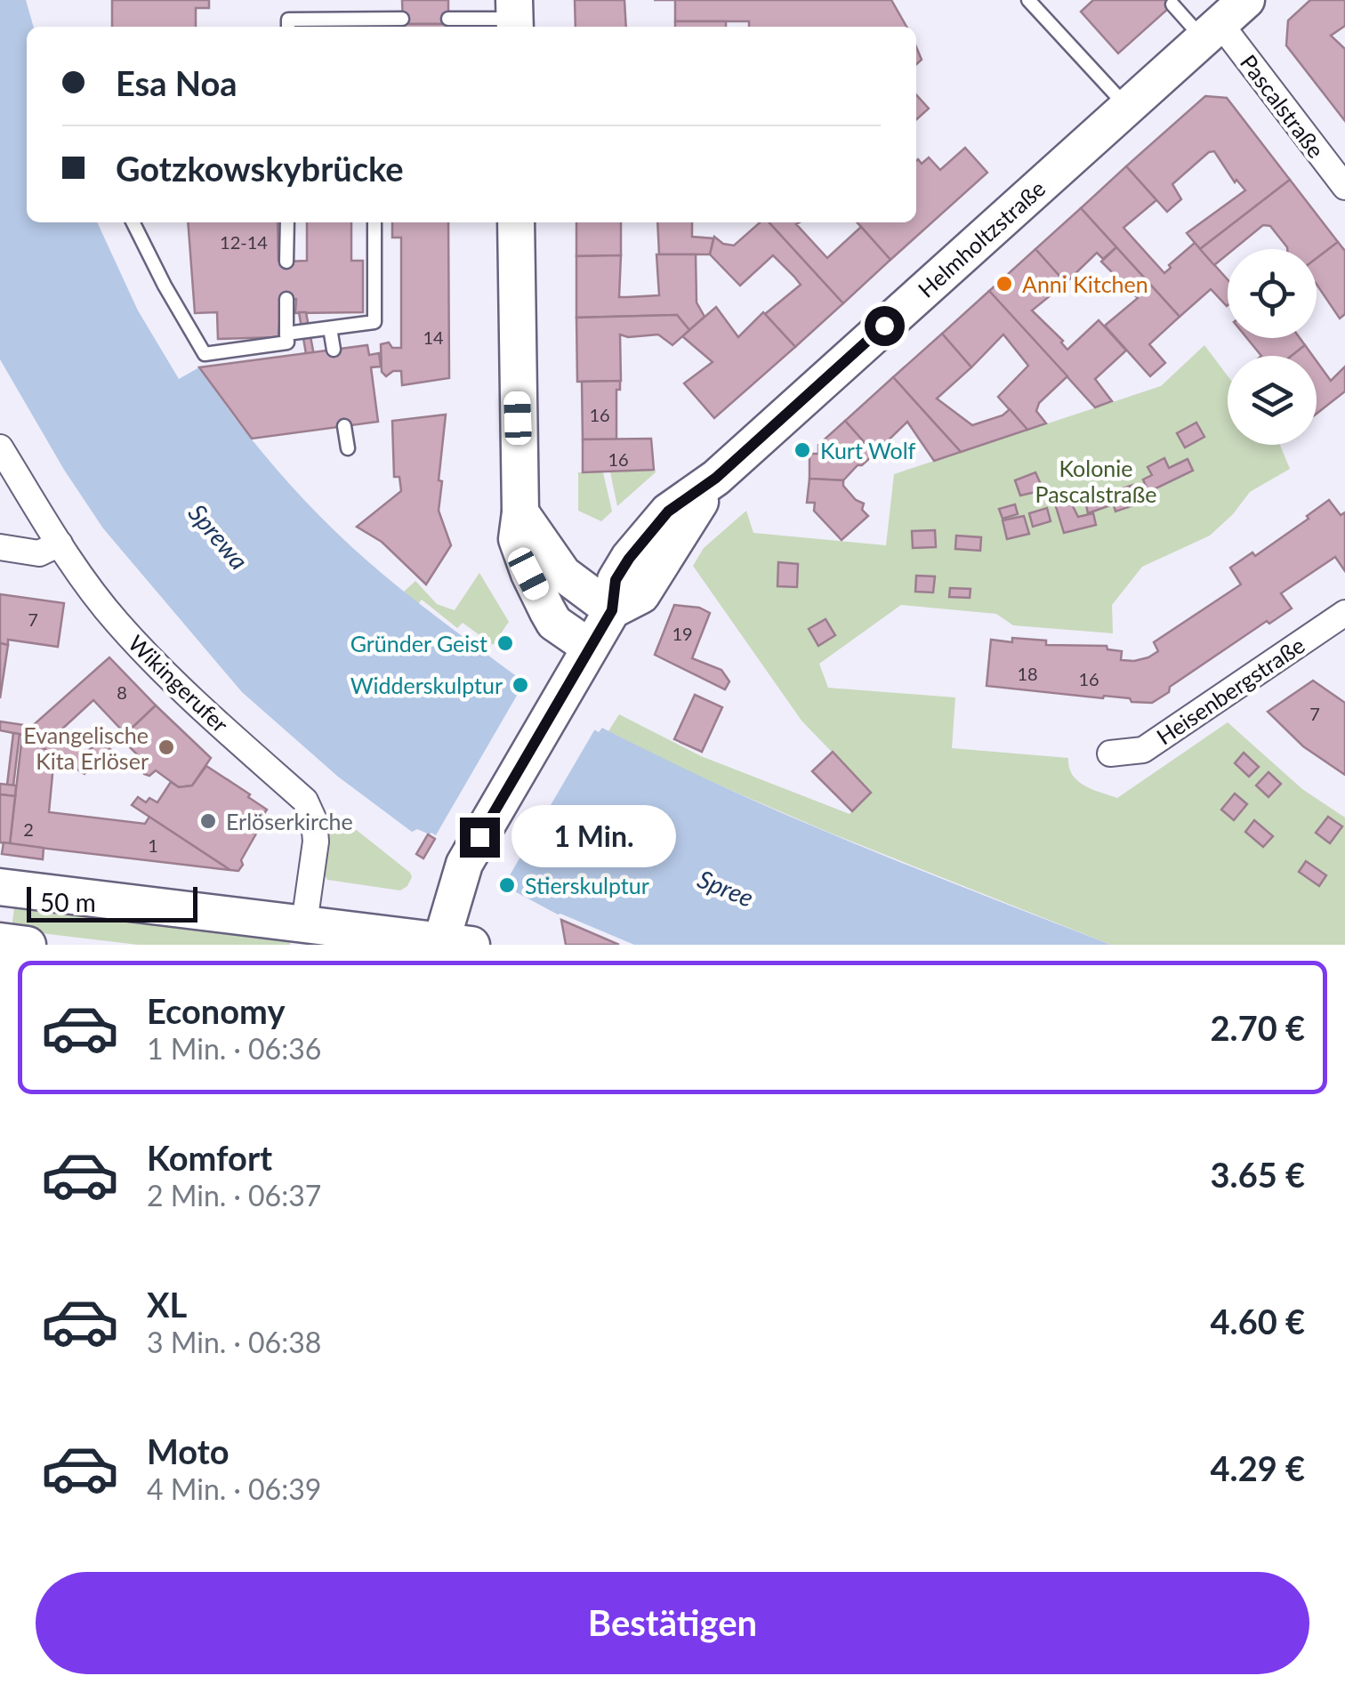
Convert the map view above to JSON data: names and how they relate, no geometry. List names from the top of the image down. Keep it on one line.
{"streets":{"main road":["Helmholtzstraße"],"street":["Pascalstraße","Wikingerufer","Heisenbergstraße"]},"crossings":[["Pascalstraße","Helmholtzstraße"]],"water":["Sprewa","Spree"],"parks":["Kolonie Pascalstraße"],"places":["Anni Kitchen","Kurt Wolf","Gründer Geist","Widderskulptur","Evangelische Kita Erlöser","Erlöserkirche","Stierskulptur"],"house_numbers":["12-14","14","16","16","7","19","18","16","8","7","2","1"],"scale_bar":"50 m","page":{"banner":["Esa Noa","Gotzkowskybrücke"],"bubble":"1 Min.","scale":"50 m","list":[{"name":"Economy","note":"1 Min. · 06:36","value":"2.70 €"},{"name":"Komfort","note":"2 Min. · 06:37","value":"3.65 €"},{"name":"XL","note":"3 Min. · 06:38","value":"4.60 €"},{"name":"Moto","note":"4 Min. · 06:39","value":"4.29 €"}],"buttons":"Bestätigen"}}
